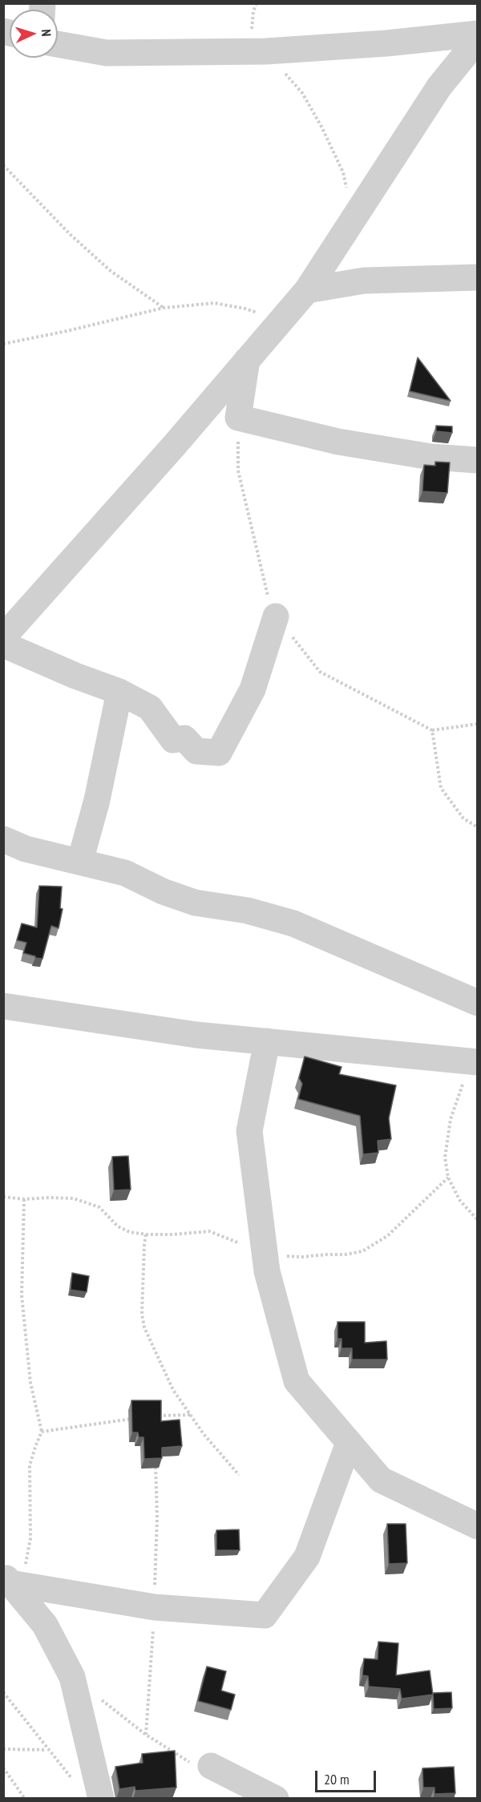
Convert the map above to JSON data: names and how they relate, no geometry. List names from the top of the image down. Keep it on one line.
{"scale_bar":"20 m","north":"right"}
